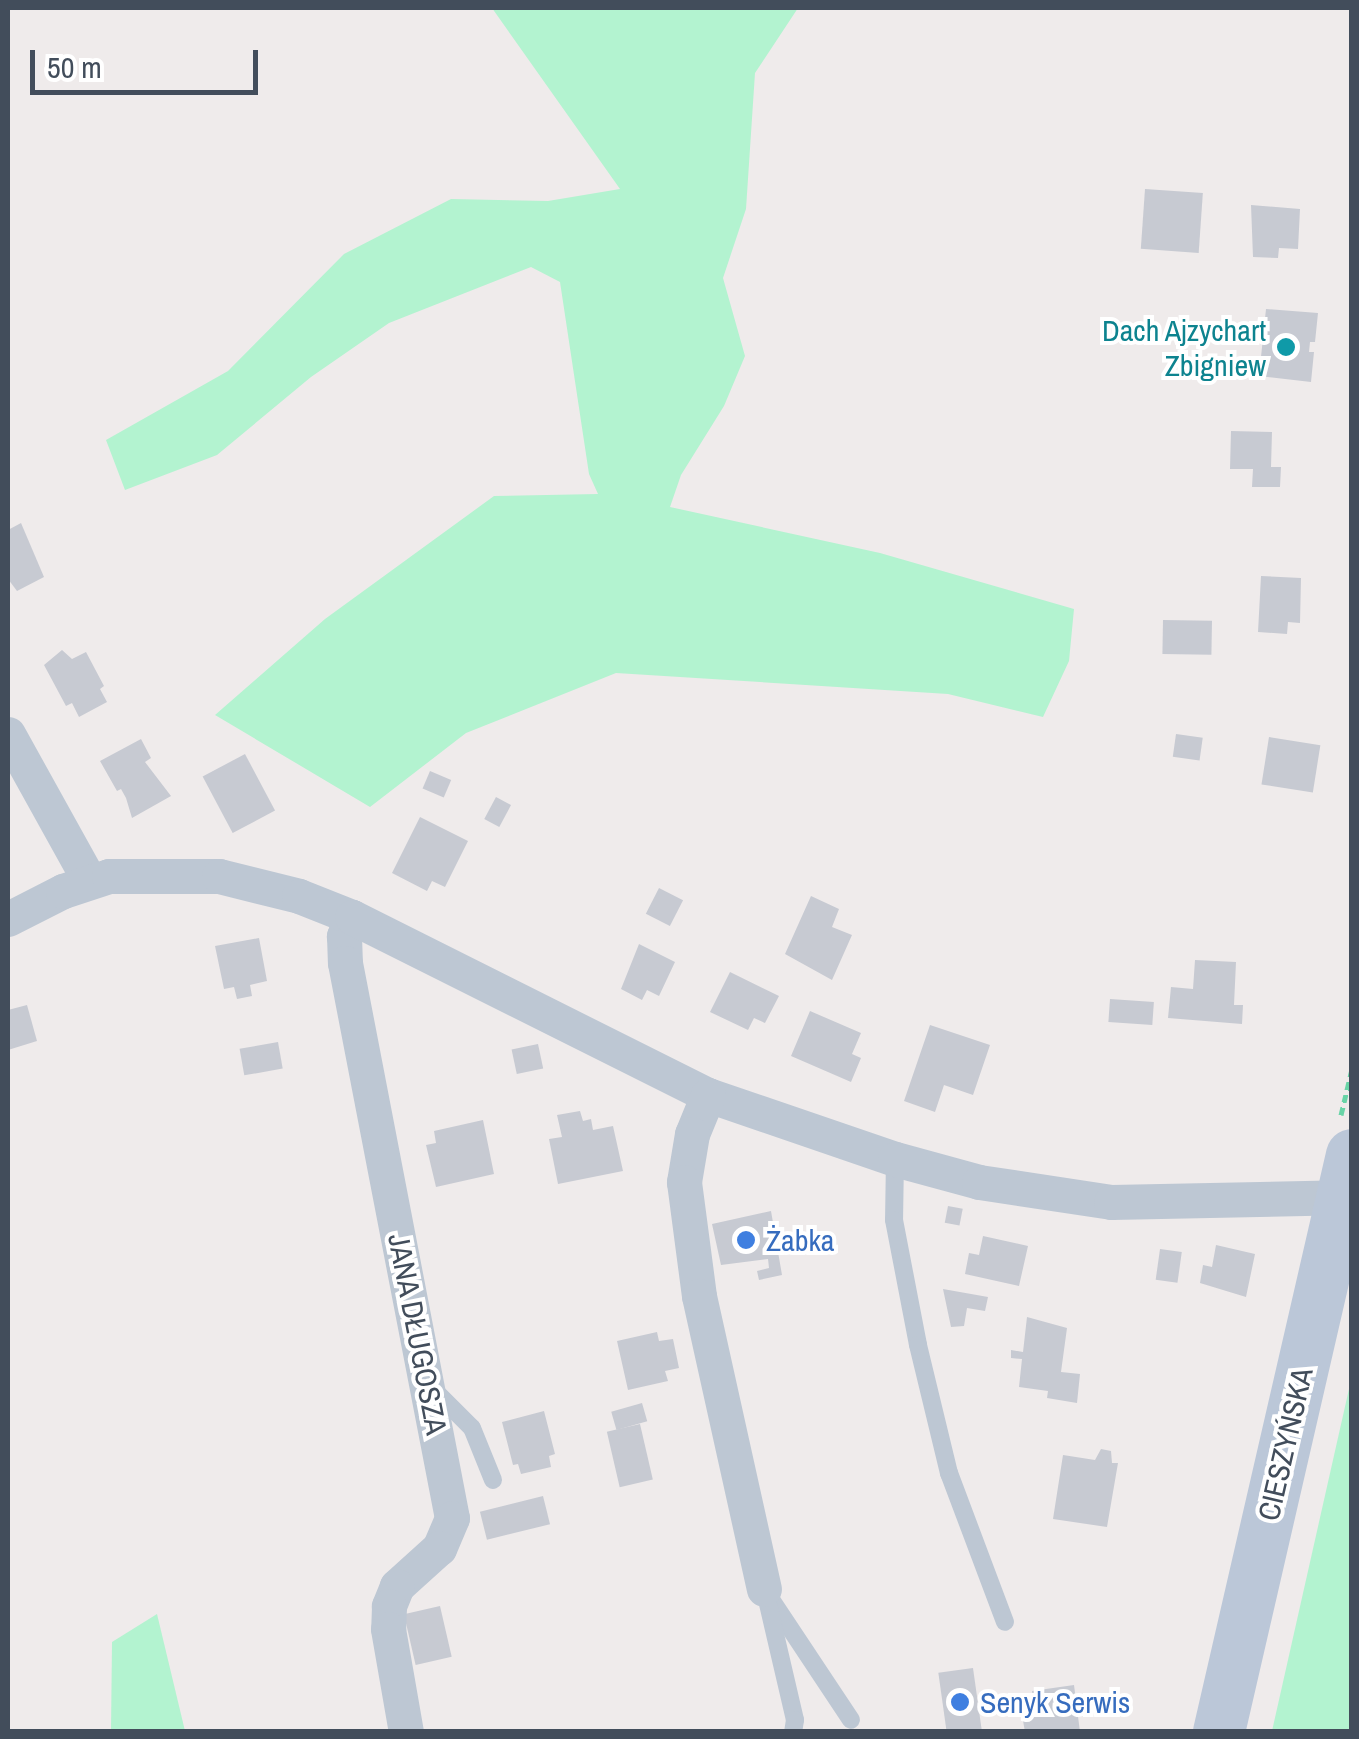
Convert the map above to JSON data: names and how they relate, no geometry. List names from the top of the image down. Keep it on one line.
{"streets":{"main road":["CIESZYŃSKA"],"street":["JANA DŁUGOSZA"]},"places":["Dach Ajzychart Zbigniew","Żabka","Senyk Serwis"],"scale_bar":"50 m"}
